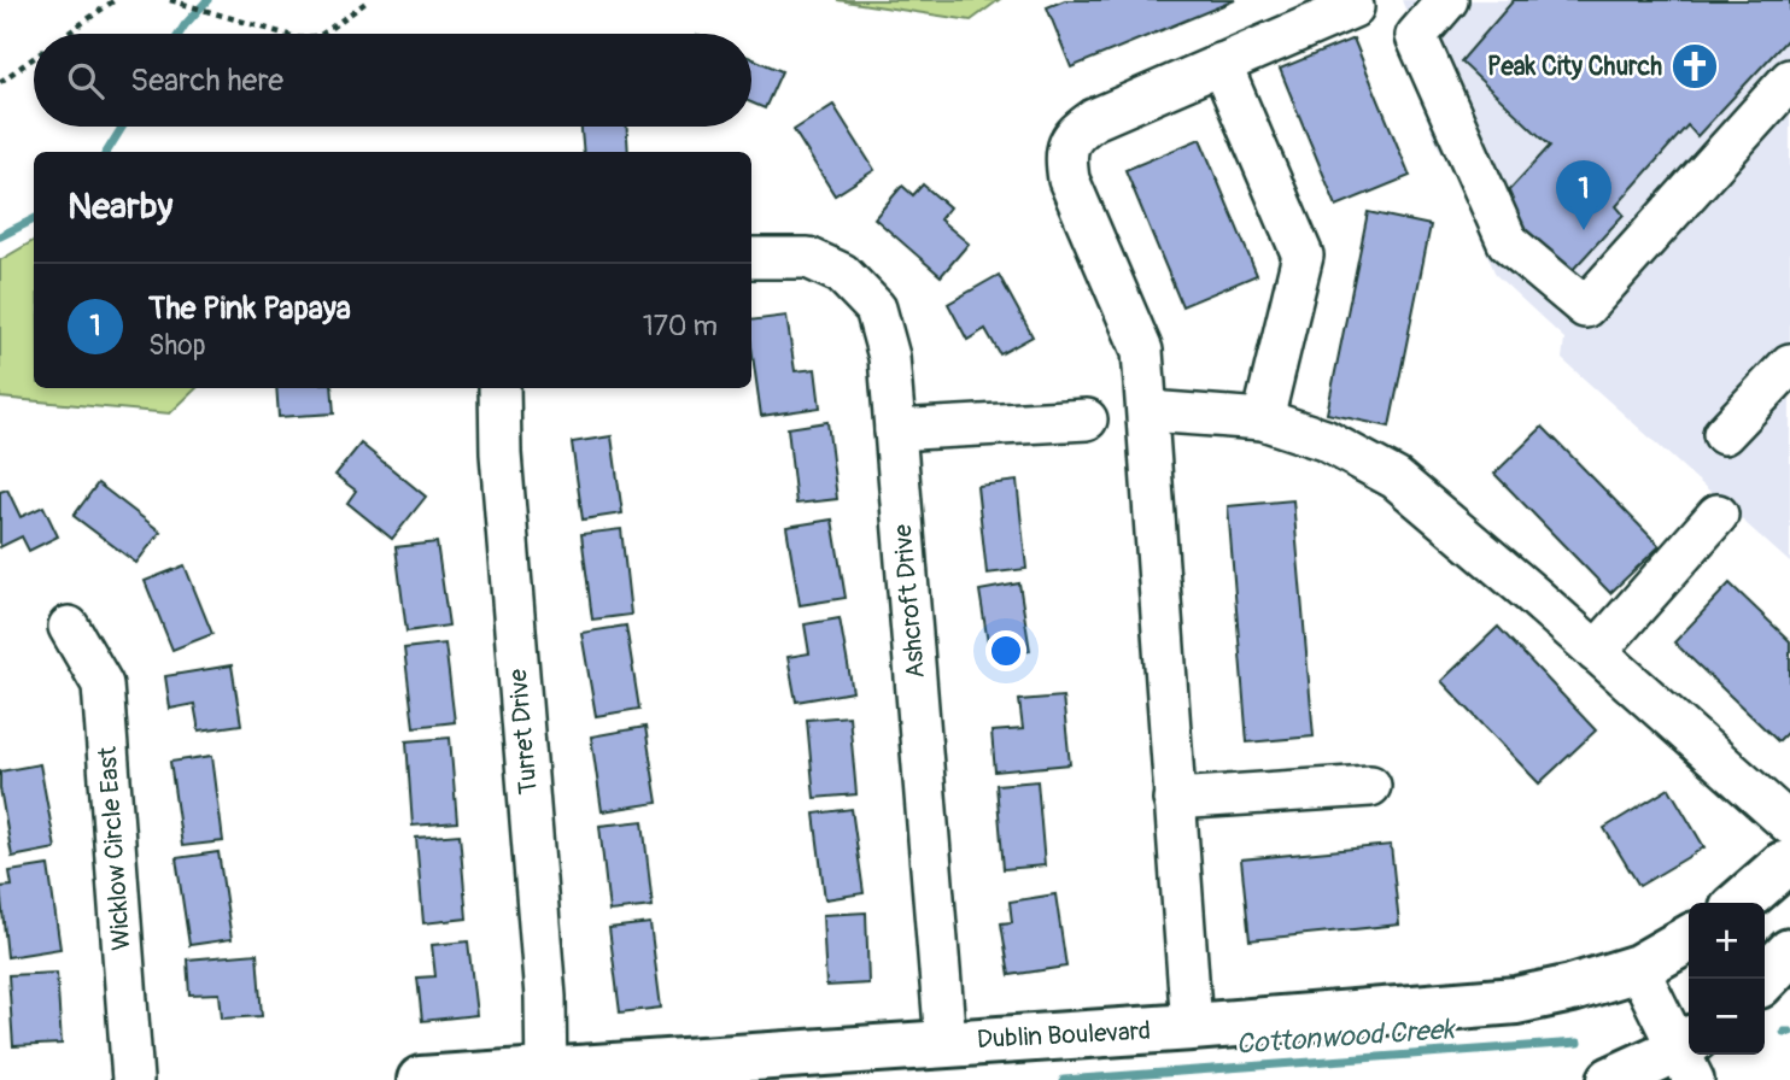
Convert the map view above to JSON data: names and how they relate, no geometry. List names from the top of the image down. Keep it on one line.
{"streets":{"main road":["Dublin Boulevard"],"street":["Ashcroft Drive","Turret Drive","Wicklow Circle East"]},"crossings":[["Ashcroft Drive","Dublin Boulevard"],["Turret Drive","Dublin Boulevard"]],"water":["Cottonwood Creek"],"places":{"church":["Peak City Church"]},"page":{"search":"Search here","heading":"Nearby","pins":"1","list":[{"mark":"1","name":"The Pink Papaya","note":"Shop","value":"170 m"}],"map_buttons":["+","−"]}}
